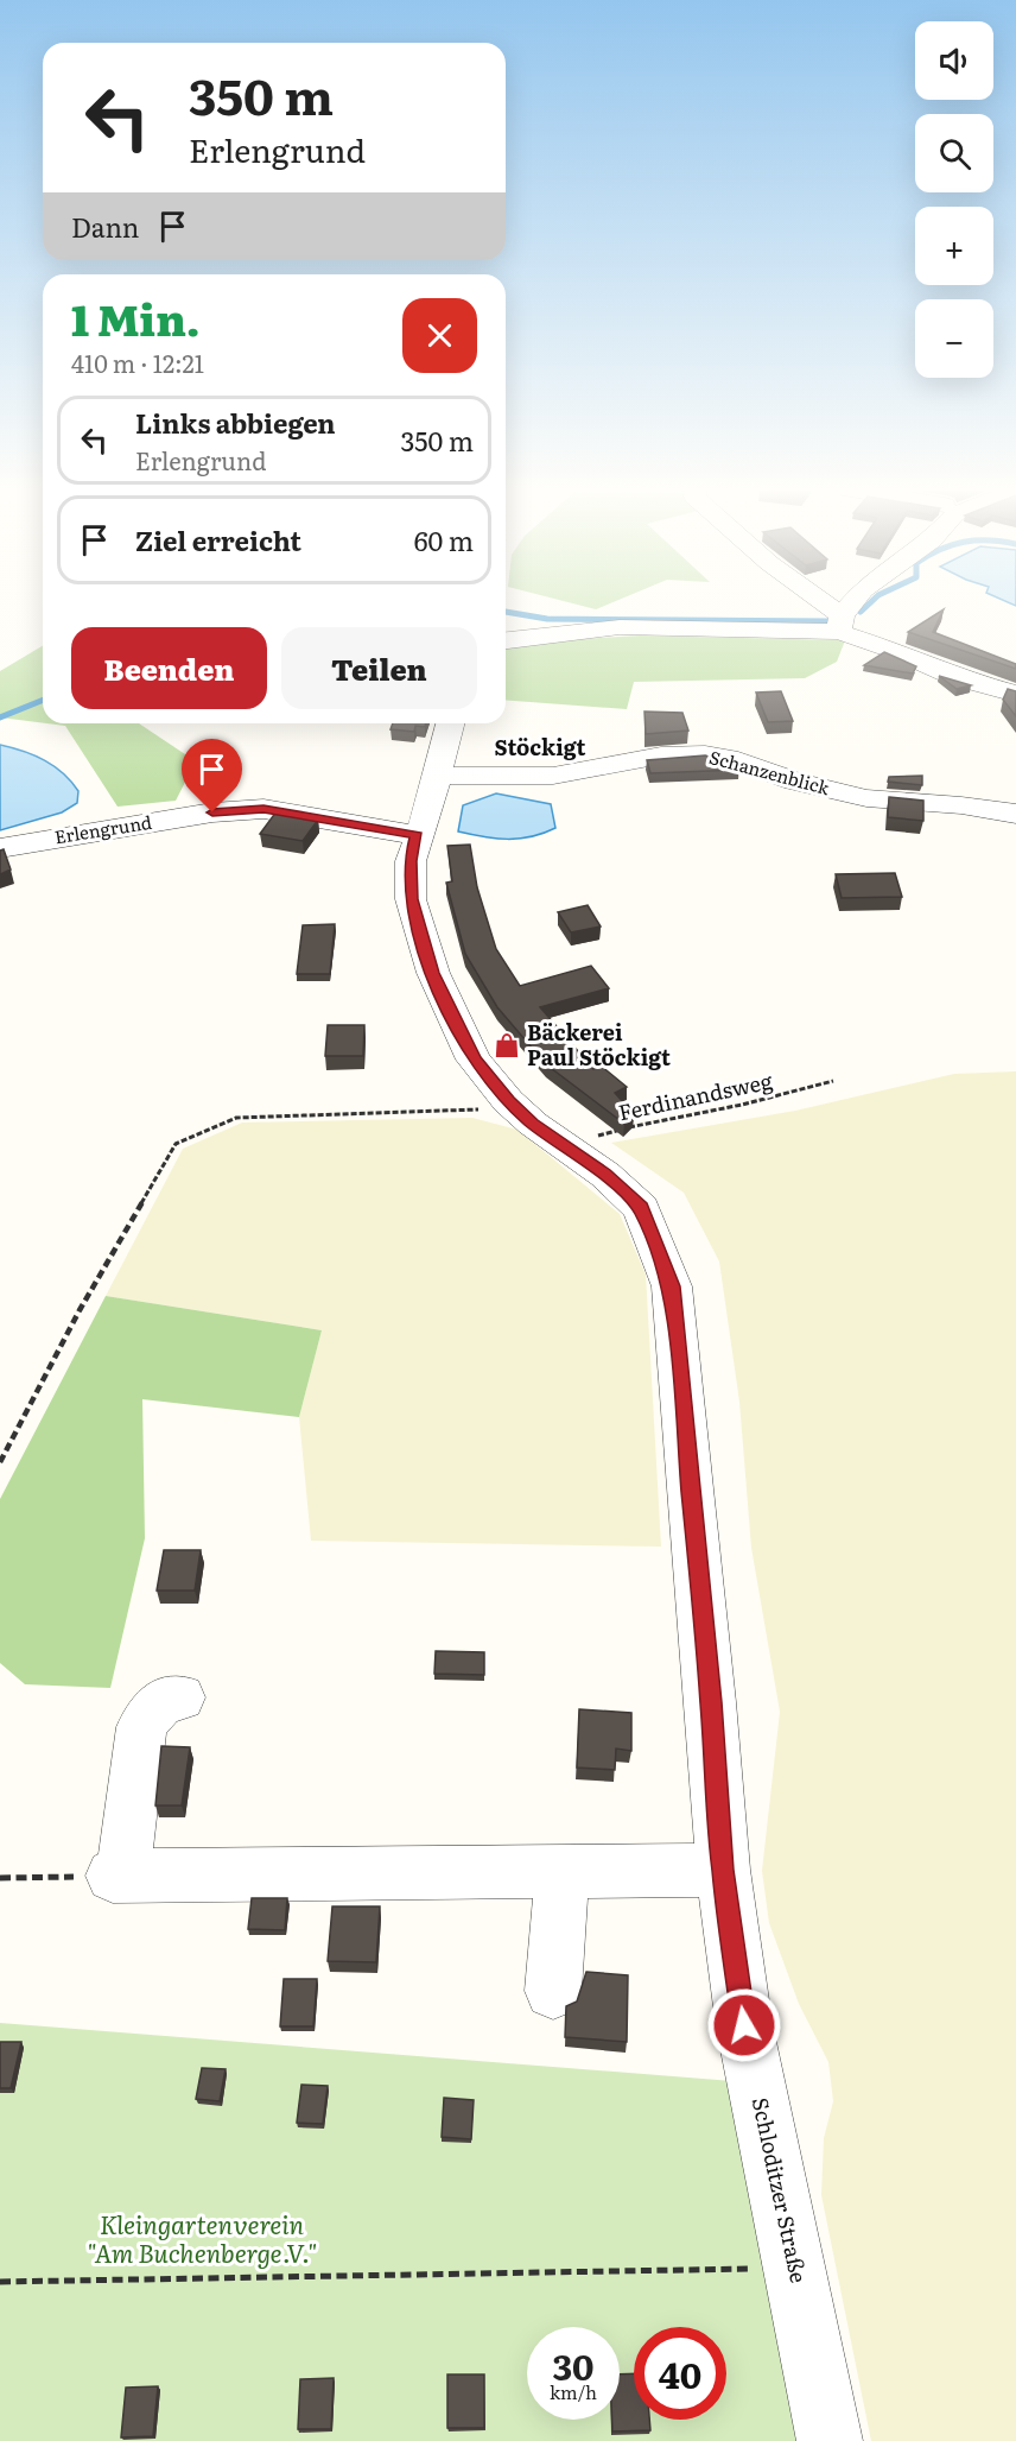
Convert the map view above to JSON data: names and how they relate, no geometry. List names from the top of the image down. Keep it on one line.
{"streets":{"street":["Schanzenblick","Erlengrund","Schloditzer Straße"],"path":["Ferdinandsweg"]},"crossings":[["Schanzenblick","Schloditzer Straße"],["Erlengrund","Schloditzer Straße"],["Ferdinandsweg","Schloditzer Straße"]],"districts":["Stöckigt"],"parks":["Kleingartenverein \"Am Buchenberge.V.\""],"places":{"shop":["Bäckerei Paul Stöckigt"]},"page":{"map_buttons":["+","−"],"turn":["350 m","Erlengrund"],"then":"Dann","heading":["1 Min.","410 m · 12:21"],"list":[{"name":"Links abbiegen","note":"Erlengrund","value":"350 m"},{"name":"Ziel erreicht","value":"60 m"}],"buttons":["Beenden","Teilen"],"speed":"30 km/h","limit":"40"}}
